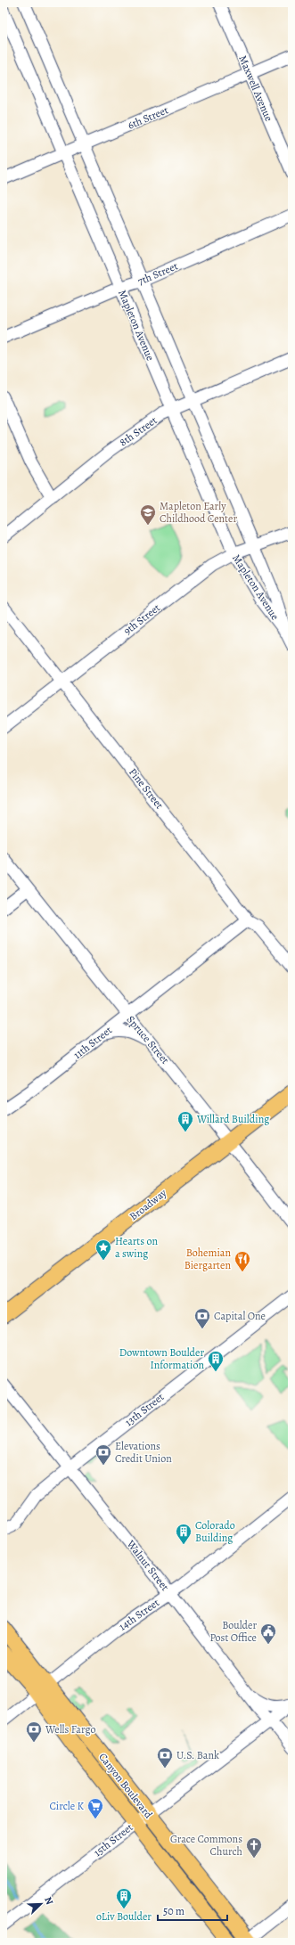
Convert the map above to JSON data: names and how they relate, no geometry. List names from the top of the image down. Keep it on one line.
{"streets":{"main road":["Broadway","Canyon Boulevard"],"street":["Maxwell Avenue","6th Street","7th Street","Mapleton Avenue","8th Street","9th Street","Pine Street","Spruce Street","11th Street","13th Street","Walnut Street","14th Street","15th Street"]},"crossings":[["Maxwell Avenue","6th Street"],["6th Street","Mapleton Avenue"],["7th Street","Mapleton Avenue"],["Mapleton Avenue","8th Street"],["Mapleton Avenue","9th Street"],["9th Street","Pine Street"],["Pine Street","11th Street"],["Spruce Street","11th Street"],["Spruce Street","Broadway"],["13th Street","Walnut Street"],["Walnut Street","14th Street"],["Walnut Street","15th Street"],["14th Street","Canyon Boulevard"],["Canyon Boulevard","15th Street"]],"places":{"school or university":["Mapleton Early Childhood Center"],"building":["Willard Building","Downtown Boulder Information","Colorado Building","oLiv Boulder"],"place":["Hearts on a swing"],"restaurant":["Bohemian Biergarten"],"bank":["Capital One","Elevations Credit Union","Wells Fargo","U.S. Bank"],"public building":["Boulder Post Office"],"supermarket":["Circle K"],"church":["Grace Commons Church"]},"scale_bar":"50 m","north":"top right"}
